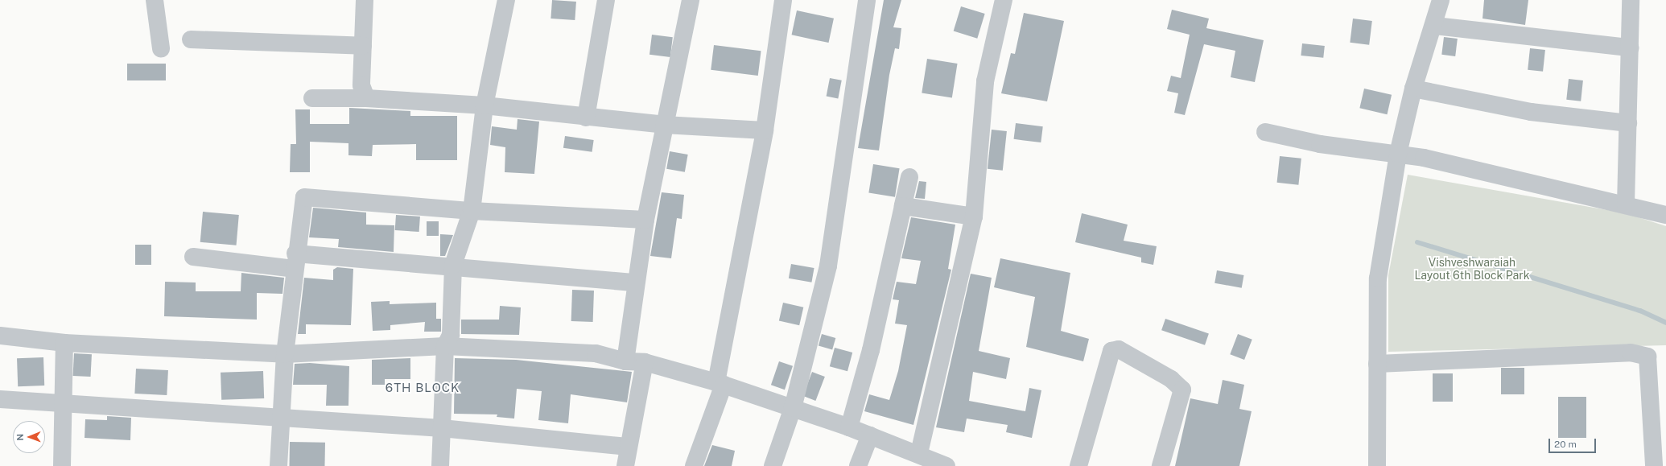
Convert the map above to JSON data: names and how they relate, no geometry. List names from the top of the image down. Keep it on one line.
{"districts":["6TH BLOCK"],"parks":["Vishveshwaraiah Layout 6th Block Park"],"scale_bar":"20 m","north":"left"}
